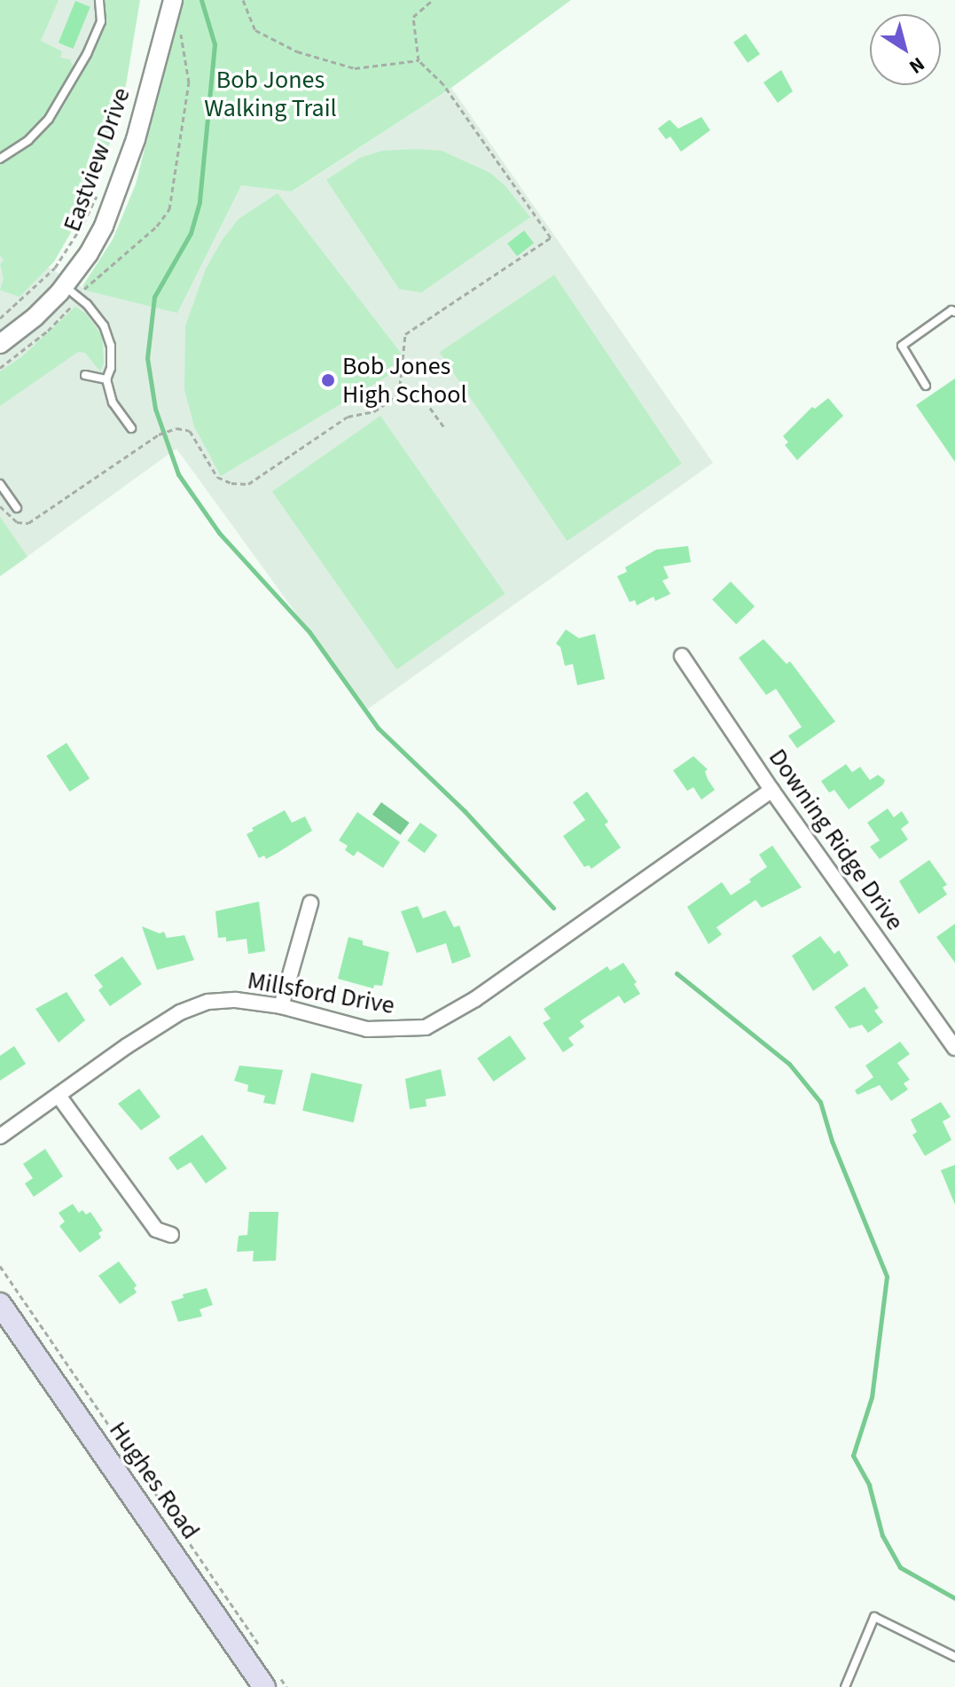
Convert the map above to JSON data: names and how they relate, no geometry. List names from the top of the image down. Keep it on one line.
{"streets":{"main road":["Hughes Road"],"street":["Eastview Drive","Downing Ridge Drive","Millsford Drive"]},"crossings":[["Downing Ridge Drive","Millsford Drive"]],"parks":["Bob Jones Walking Trail"],"places":["Bob Jones High School"],"north":"bottom right"}
